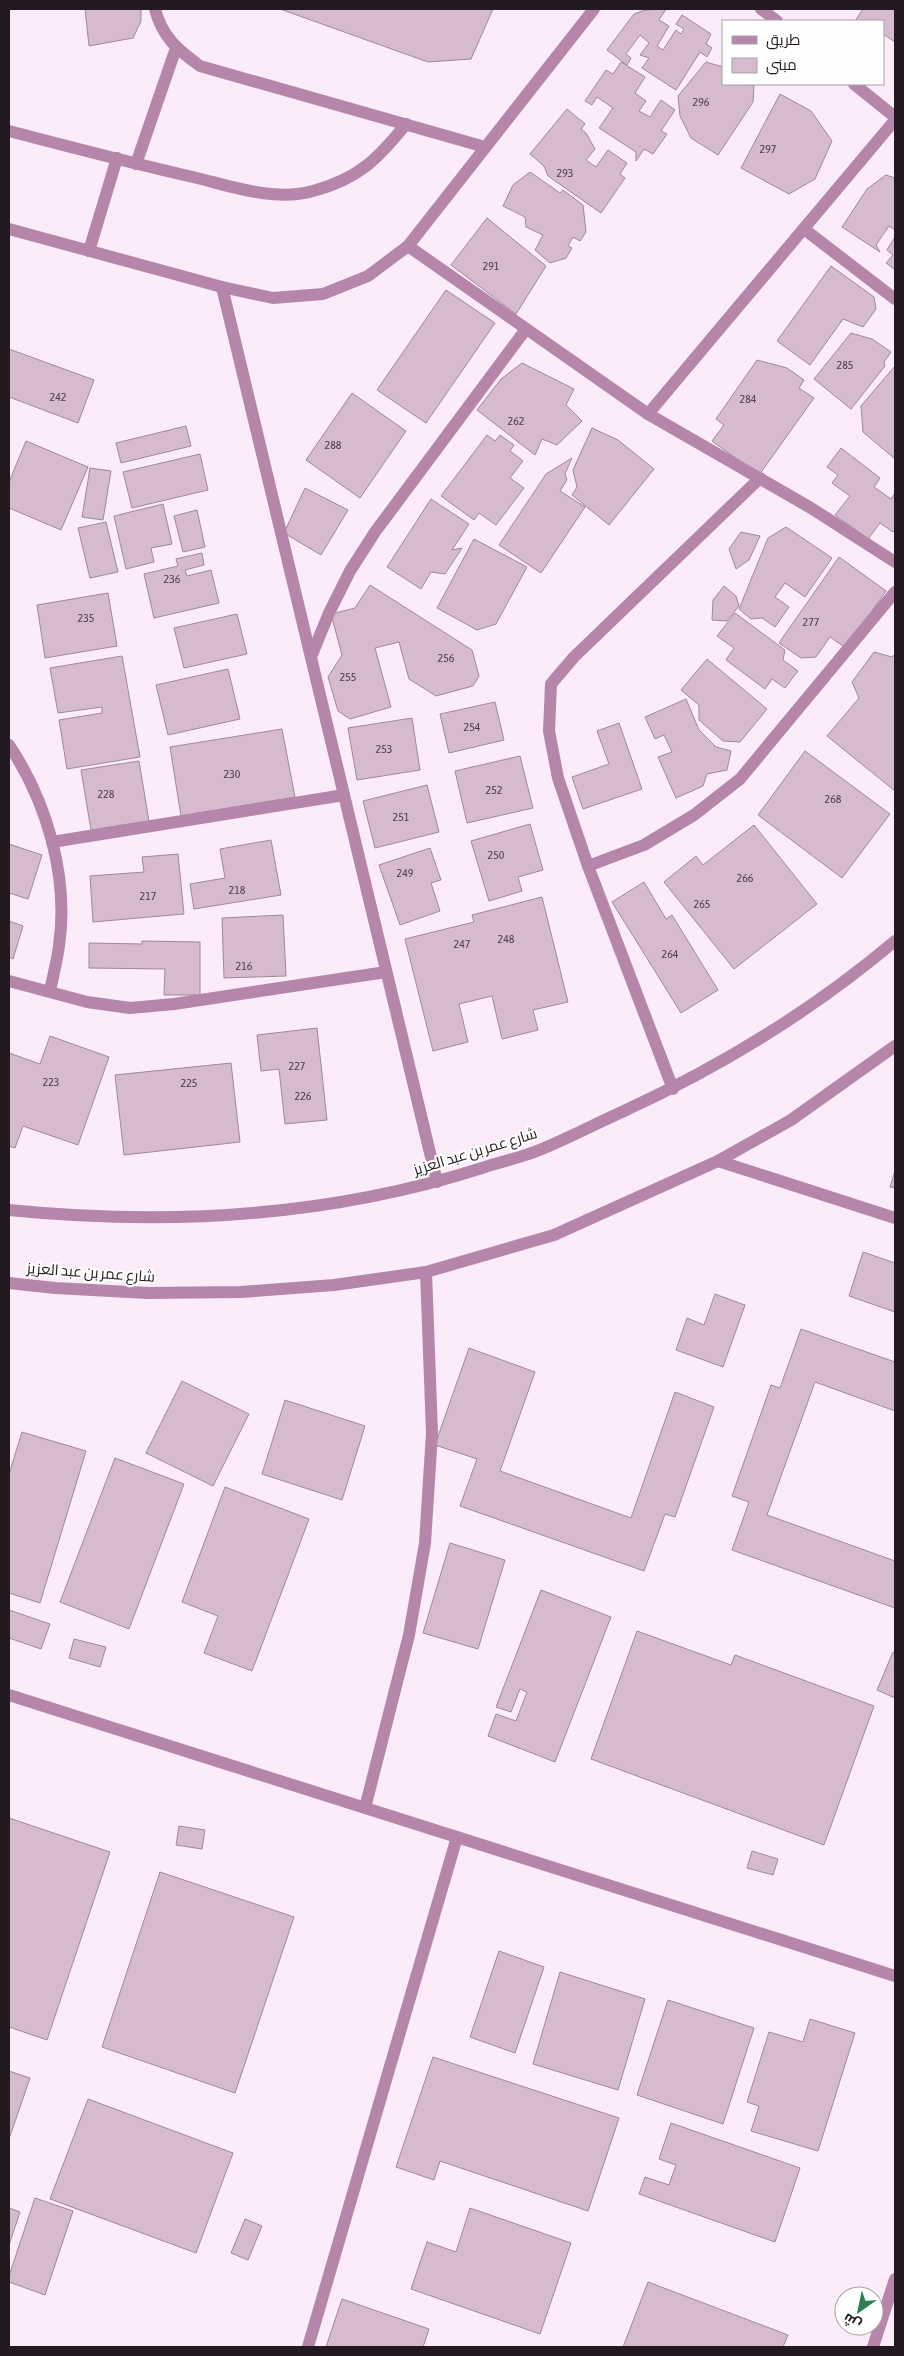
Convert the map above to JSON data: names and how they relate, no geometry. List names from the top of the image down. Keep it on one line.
{"streets":{"street":["شارع عمر بن عبد العزيز"]},"house_numbers":["296","297","293","291","285","242","284","262","288","236","235","277","256","255","254","253","230","252","228","268","251","250","249","266","218","217","265","248","247","264","216","227","223","225","226"],"legend":["طريق","مبنى"],"north":"bottom left"}
